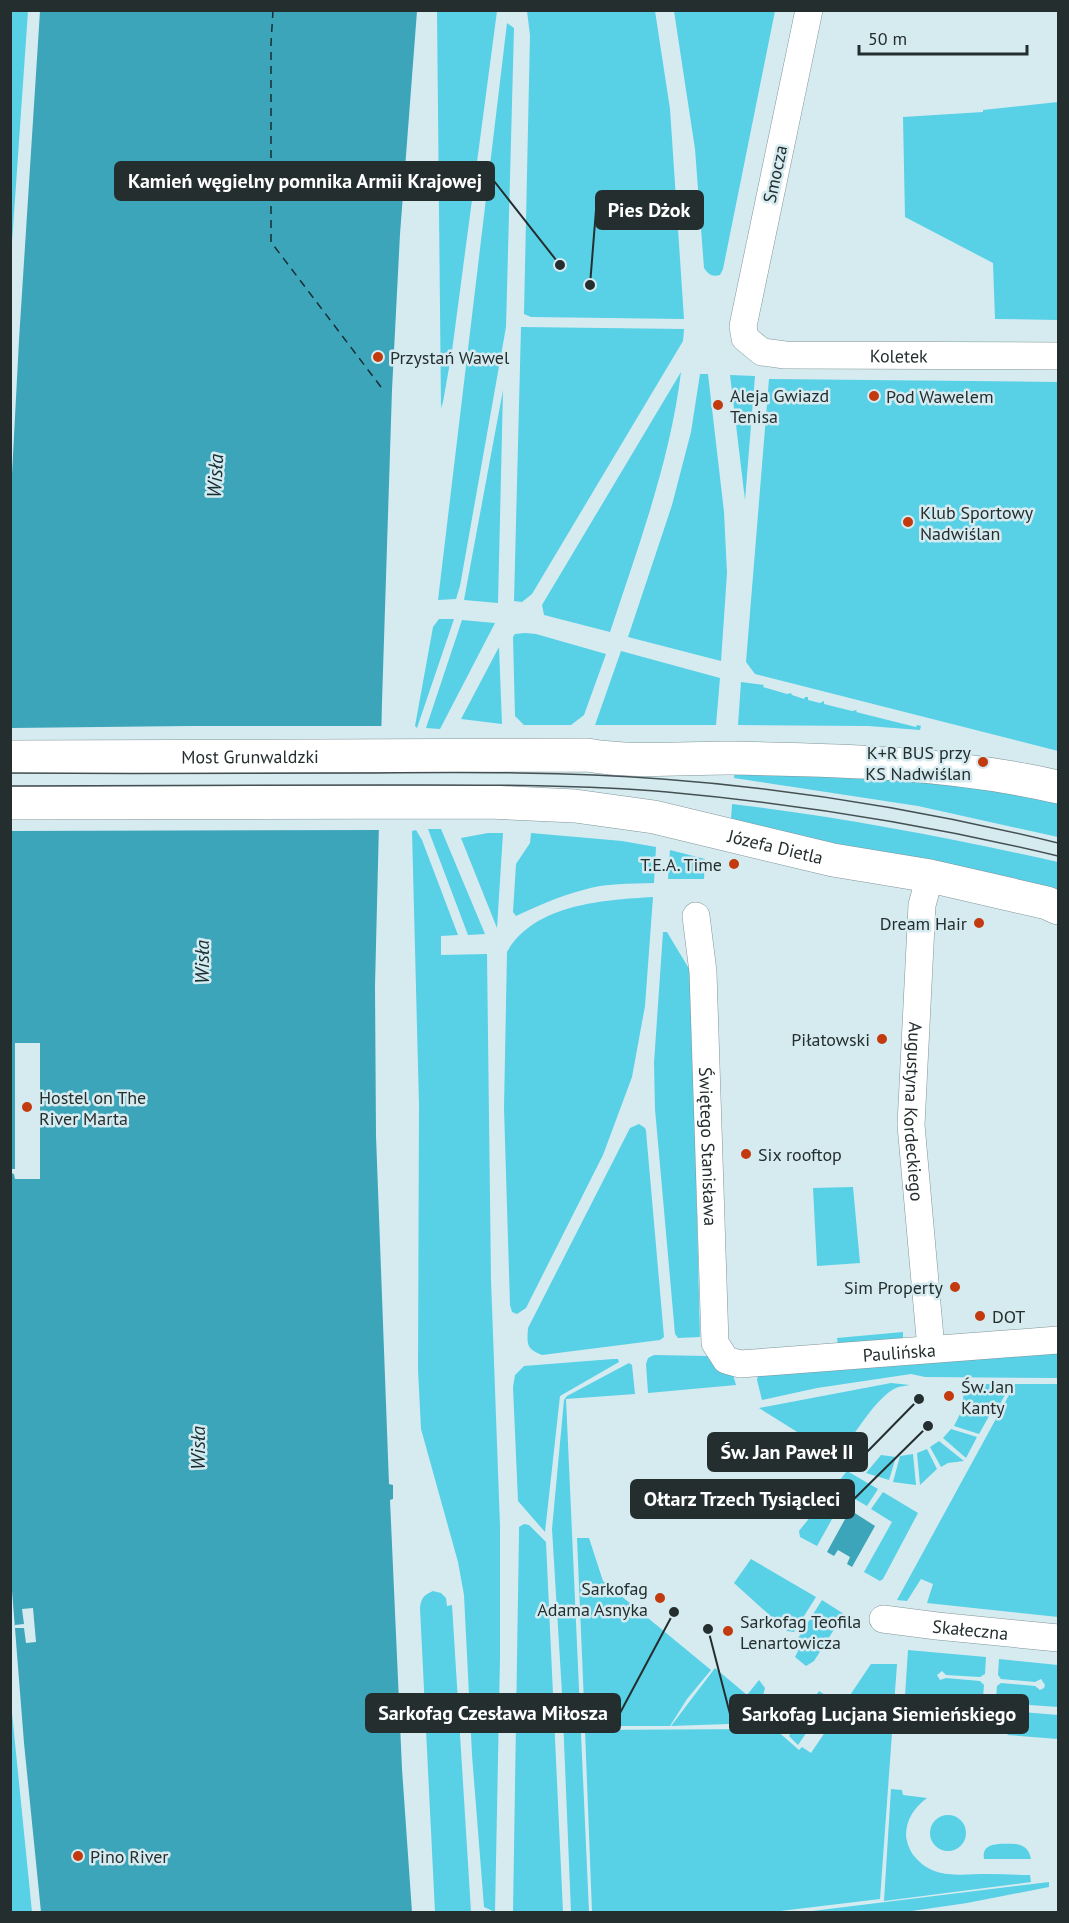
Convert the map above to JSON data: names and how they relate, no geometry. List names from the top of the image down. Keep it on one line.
{"streets":{"street":["Smocza","Koletek","Most Grunwaldzki","Józefa Dietla","Augustyna Kordeckiego","Świętego Stanisława","Paulińska","Skałeczna"]},"crossings":[["Smocza","Koletek"],["Józefa Dietla","Augustyna Kordeckiego"],["Augustyna Kordeckiego","Paulińska"],["Świętego Stanisława","Paulińska"]],"water":["Wisła"],"places":["Kamień węgielny pomnika Armii Krajowej","Pies Dżok","Przystań Wawel","Pod Wawelem","Aleja Gwiazd Tenisa","Klub Sportowy Nadwiślan","K+R BUS przy KS Nadwiślan","T.E.A. Time","Dream Hair","Piłatowski","Hostel on The River Marta","Six rooftop","Sim Property","DOT","Św. Jan Kanty","Św. Jan Paweł II","Ołtarz Trzech Tysiącleci","Sarkofag Adama Asnyka","Sarkofag Czesława Miłosza","Sarkofag Lucjana Siemieńskiego","Sarkofag Teofila Lenartowicza","Pino River"],"scale_bar":"50 m"}
